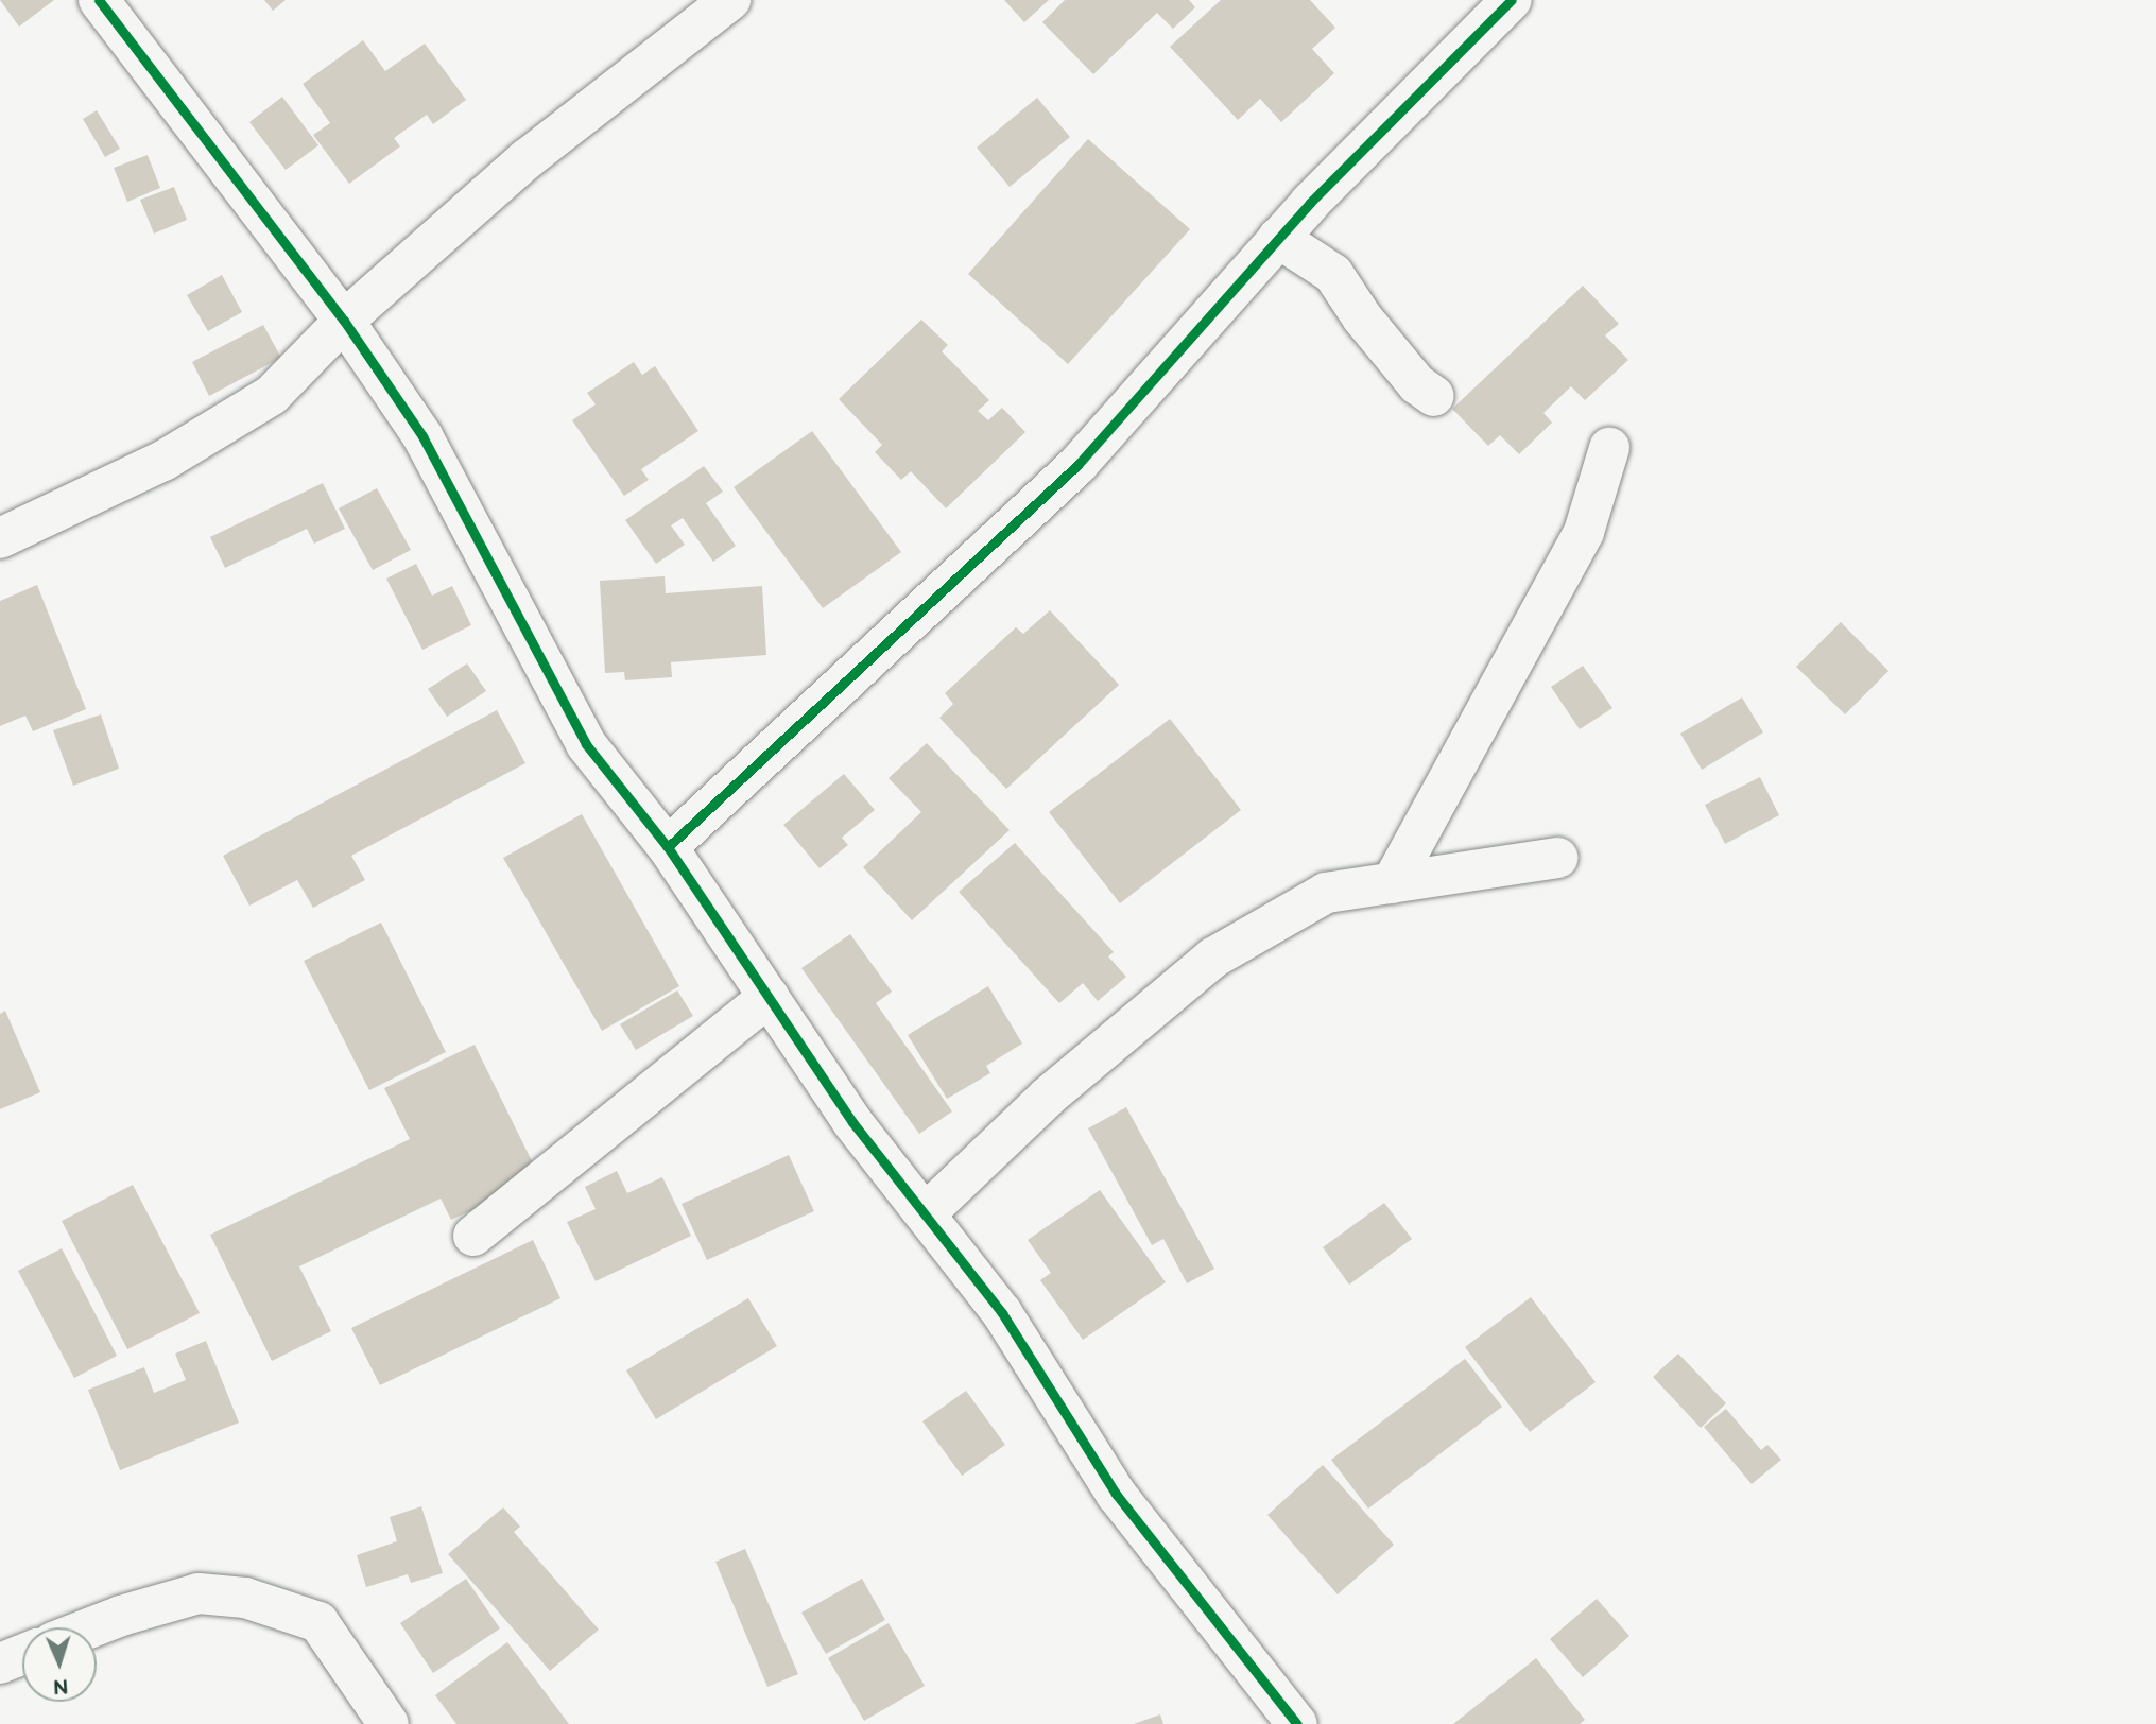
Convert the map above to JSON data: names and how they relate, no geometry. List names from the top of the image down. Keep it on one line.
{"north":"bottom"}
